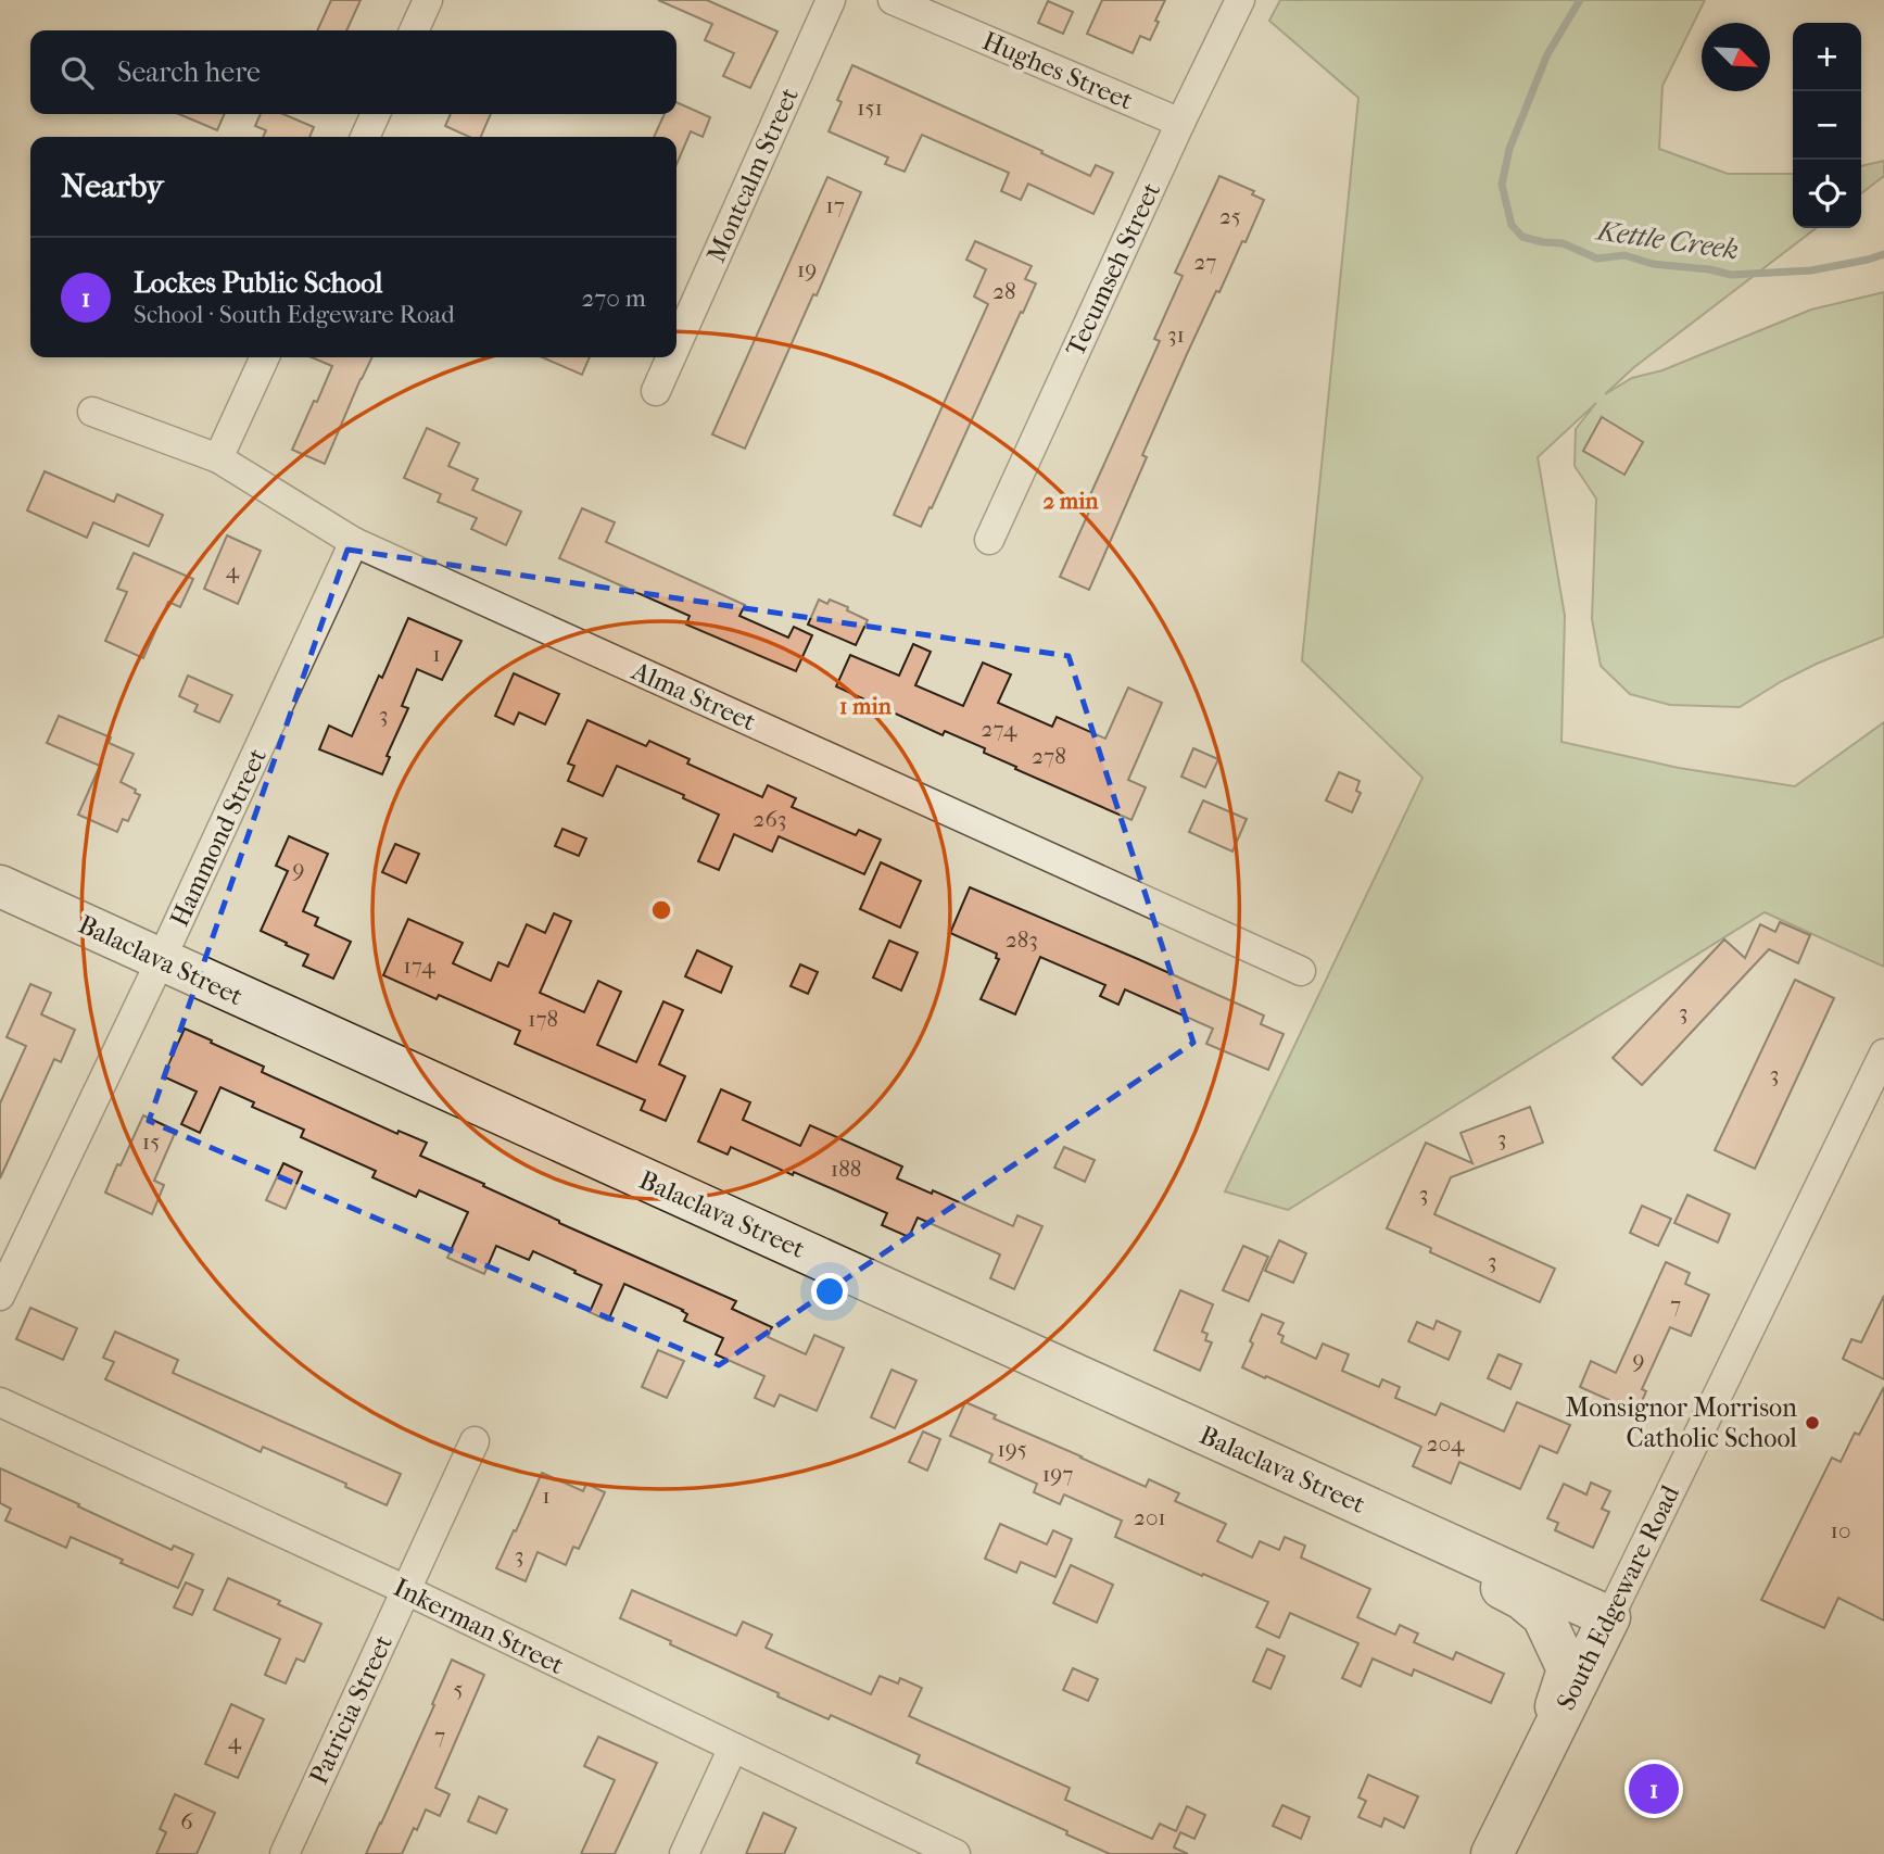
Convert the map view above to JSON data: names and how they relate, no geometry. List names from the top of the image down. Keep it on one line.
{"streets":{"street":["Hughes Street","Montcalm Street","Tecumseh Street","Alma Street","Hammond Street","Balaclava Street","South Edgeware Road","Inkerman Street","Patricia Street"]},"crossings":[["Hughes Street","Tecumseh Street"],["Alma Street","Hammond Street"],["Hammond Street","Balaclava Street"],["Balaclava Street","South Edgeware Road"],["Inkerman Street","Patricia Street"]],"water":["Kettle Creek"],"places":["Monsignor Morrison Catholic School"],"house_numbers":["151","17","25","27","19","28","31","4","1","3","274","278","263","9","283","174","3","178","3","3","15","188","3","3","7","9","204","195","197","1","201","10","3","5","7","4","6"],"north":"bottom right","page":{"map_buttons":["+","−"],"search":"Search here","heading":"Nearby","list":[{"mark":"1","name":"Lockes Public School","note":"School · South Edgeware Road","value":"270 m"}],"pins":"1"},"rings":["2 min","1 min"]}
